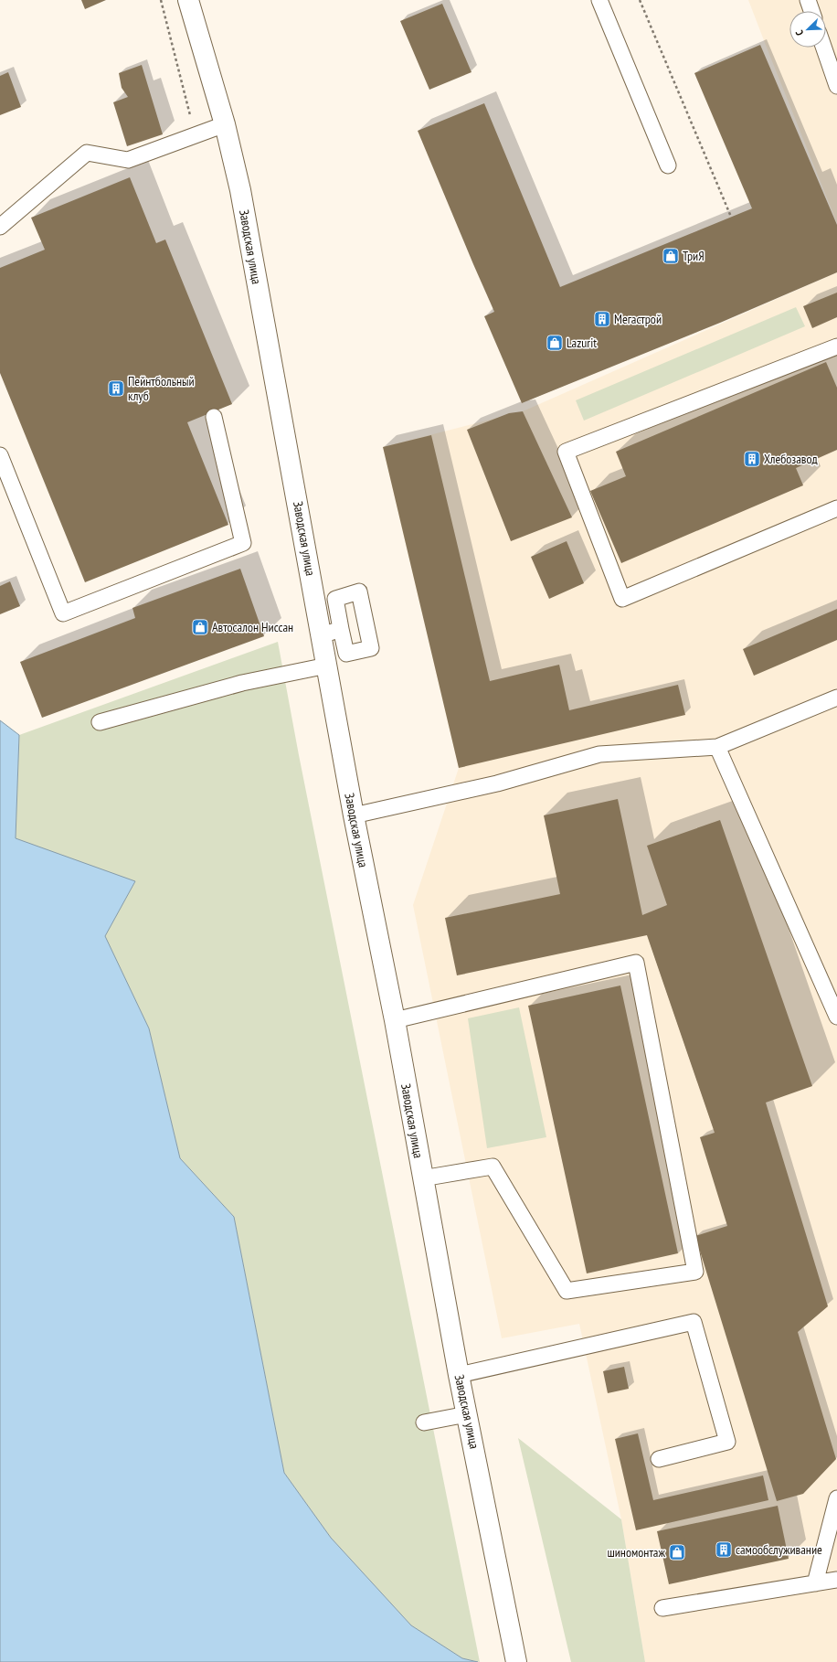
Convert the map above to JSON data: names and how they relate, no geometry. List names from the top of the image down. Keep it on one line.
{"streets":{"main road":["Заводская улица"]},"places":{"shop":["ТриЯ","Lazurit","Автосалон Ниссан","шиномонтаж"],"building":["Мегастрой","Пейнтбольный клуб","Хлебозавод","самообслуживание"]},"north":"bottom left"}
